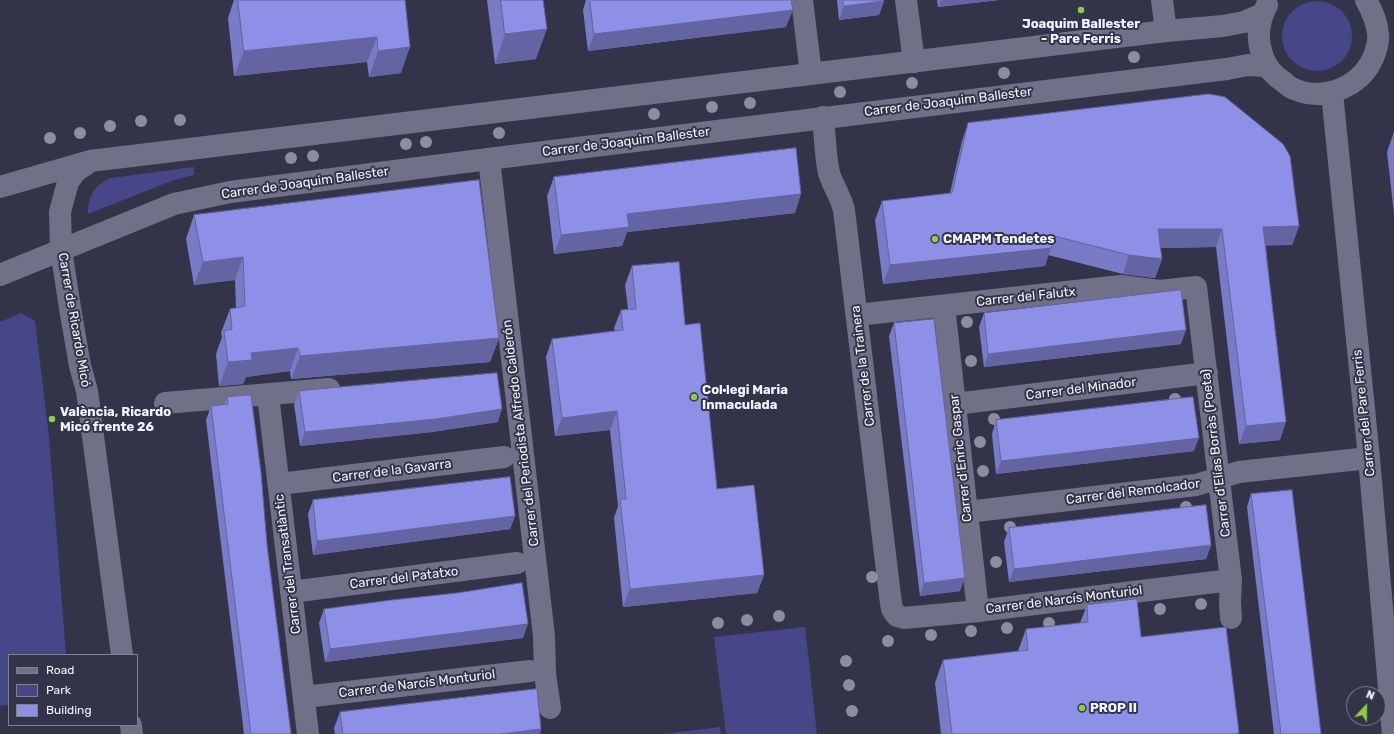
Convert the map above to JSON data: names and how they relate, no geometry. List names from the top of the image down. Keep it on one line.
{"streets":{"street":["Carrer de Joaquim Ballester","Carrer del Falutx","Carrer de Ricardo Micó","Carrer de la Trainera","Carrer del Minador","Carrer del Pare Ferris","Carrer del Periodista Alfredo Calderón","Carrer d'Elías Borràs (Poeta)","Carrer d'Enric Gaspar","Carrer de la Gavarra","Carrer del Remolcador","Carrer del Transatlàntic","Carrer del Patatxo","Carrer de Narcís Monturiol"]},"crossings":[["Carrer de Joaquim Ballester","Carrer de Ricardo Micó"],["Carrer de Joaquim Ballester","Carrer de la Trainera"],["Carrer de Joaquim Ballester","Carrer del Periodista Alfredo Calderón"],["Carrer del Falutx","Carrer de la Trainera"],["Carrer del Falutx","Carrer d'Elías Borràs (Poeta)"],["Carrer del Falutx","Carrer d'Enric Gaspar"],["Carrer de la Trainera","Carrer de Narcís Monturiol"],["Carrer del Minador","Carrer d'Elías Borràs (Poeta)"],["Carrer del Minador","Carrer d'Enric Gaspar"],["Carrer del Pare Ferris","Carrer del Remolcador"],["Carrer d'Elías Borràs (Poeta)","Carrer del Remolcador"],["Carrer d'Elías Borràs (Poeta)","Carrer de Narcís Monturiol"],["Carrer d'Enric Gaspar","Carrer del Remolcador"],["Carrer d'Enric Gaspar","Carrer de Narcís Monturiol"],["Carrer de la Gavarra","Carrer del Transatlàntic"],["Carrer del Transatlàntic","Carrer del Patatxo"],["Carrer del Transatlàntic","Carrer de Narcís Monturiol"]],"places":["Joaquim Ballester - Pare Ferris","CMAPM Tendetes","Col·legi Maria Inmaculada","València, Ricardo Micó frente 26","PROP II"],"legend":["Road","Park","Building"],"north":"top"}
